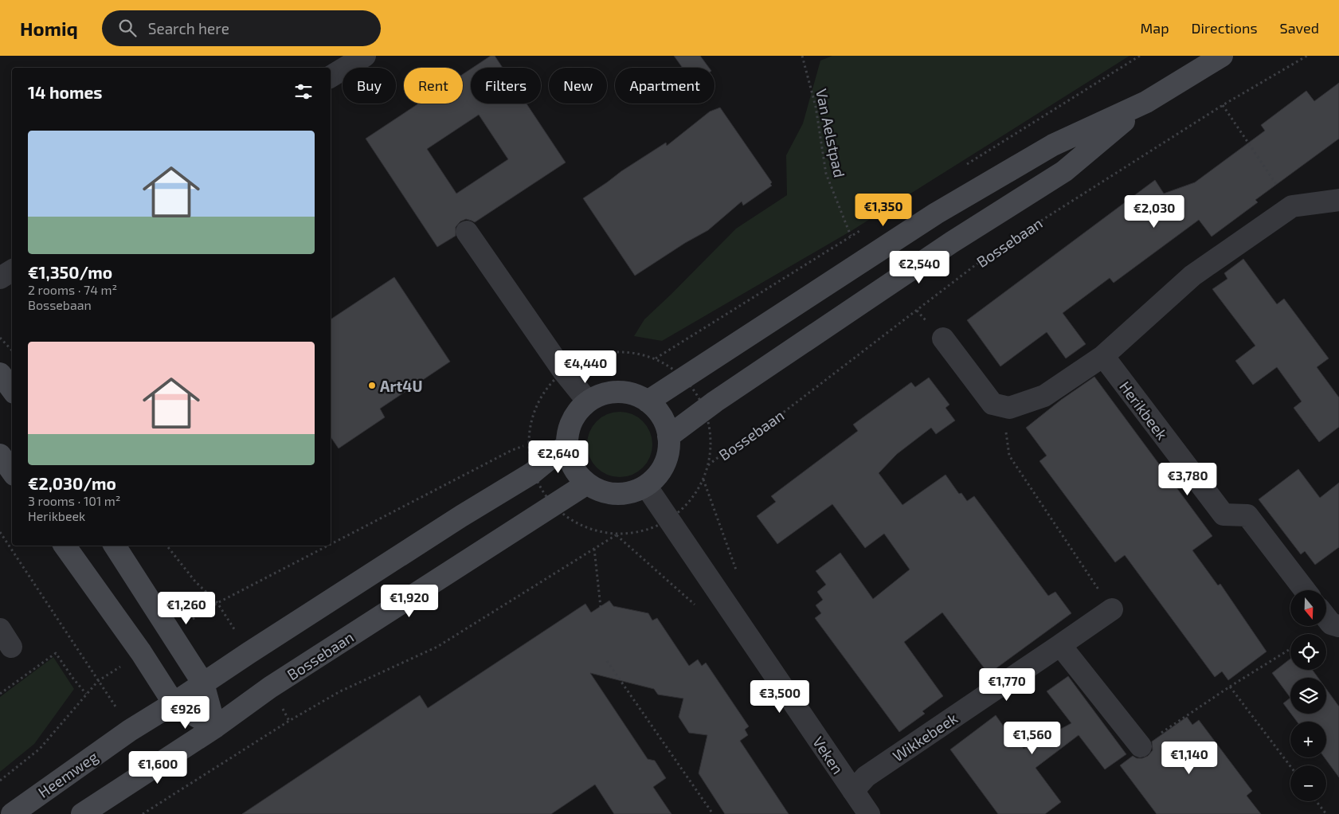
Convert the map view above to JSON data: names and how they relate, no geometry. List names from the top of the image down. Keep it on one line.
{"streets":{"street":["Bossebaan","Herikbeek","Wikkebeek","Veken","Heemweg"],"path":["Van Aelstpad"]},"crossings":[["Bossebaan","Veken"],["Wikkebeek","Veken"]],"places":["Art4U"],"north":"bottom","page":{"header":"Homiq","search":"Search here","nav":["Map","Directions","Saved"],"chip":["Buy","Rent","Filters","New","Apartment"],"heading":"14 homes","list":[{"name":"€1,350/mo","note":"2 rooms · 74 m² · Bossebaan"},{"name":"€2,030/mo","note":"3 rooms · 101 m² · Herikbeek"}],"price":["€1,350","€2,030","€2,540","€4,440","€2,640","€3,780","€1,920","€1,260","€1,770","€3,500","€926","€1,560","€1,140","€1,600"],"map_buttons":["+","−"]}}
